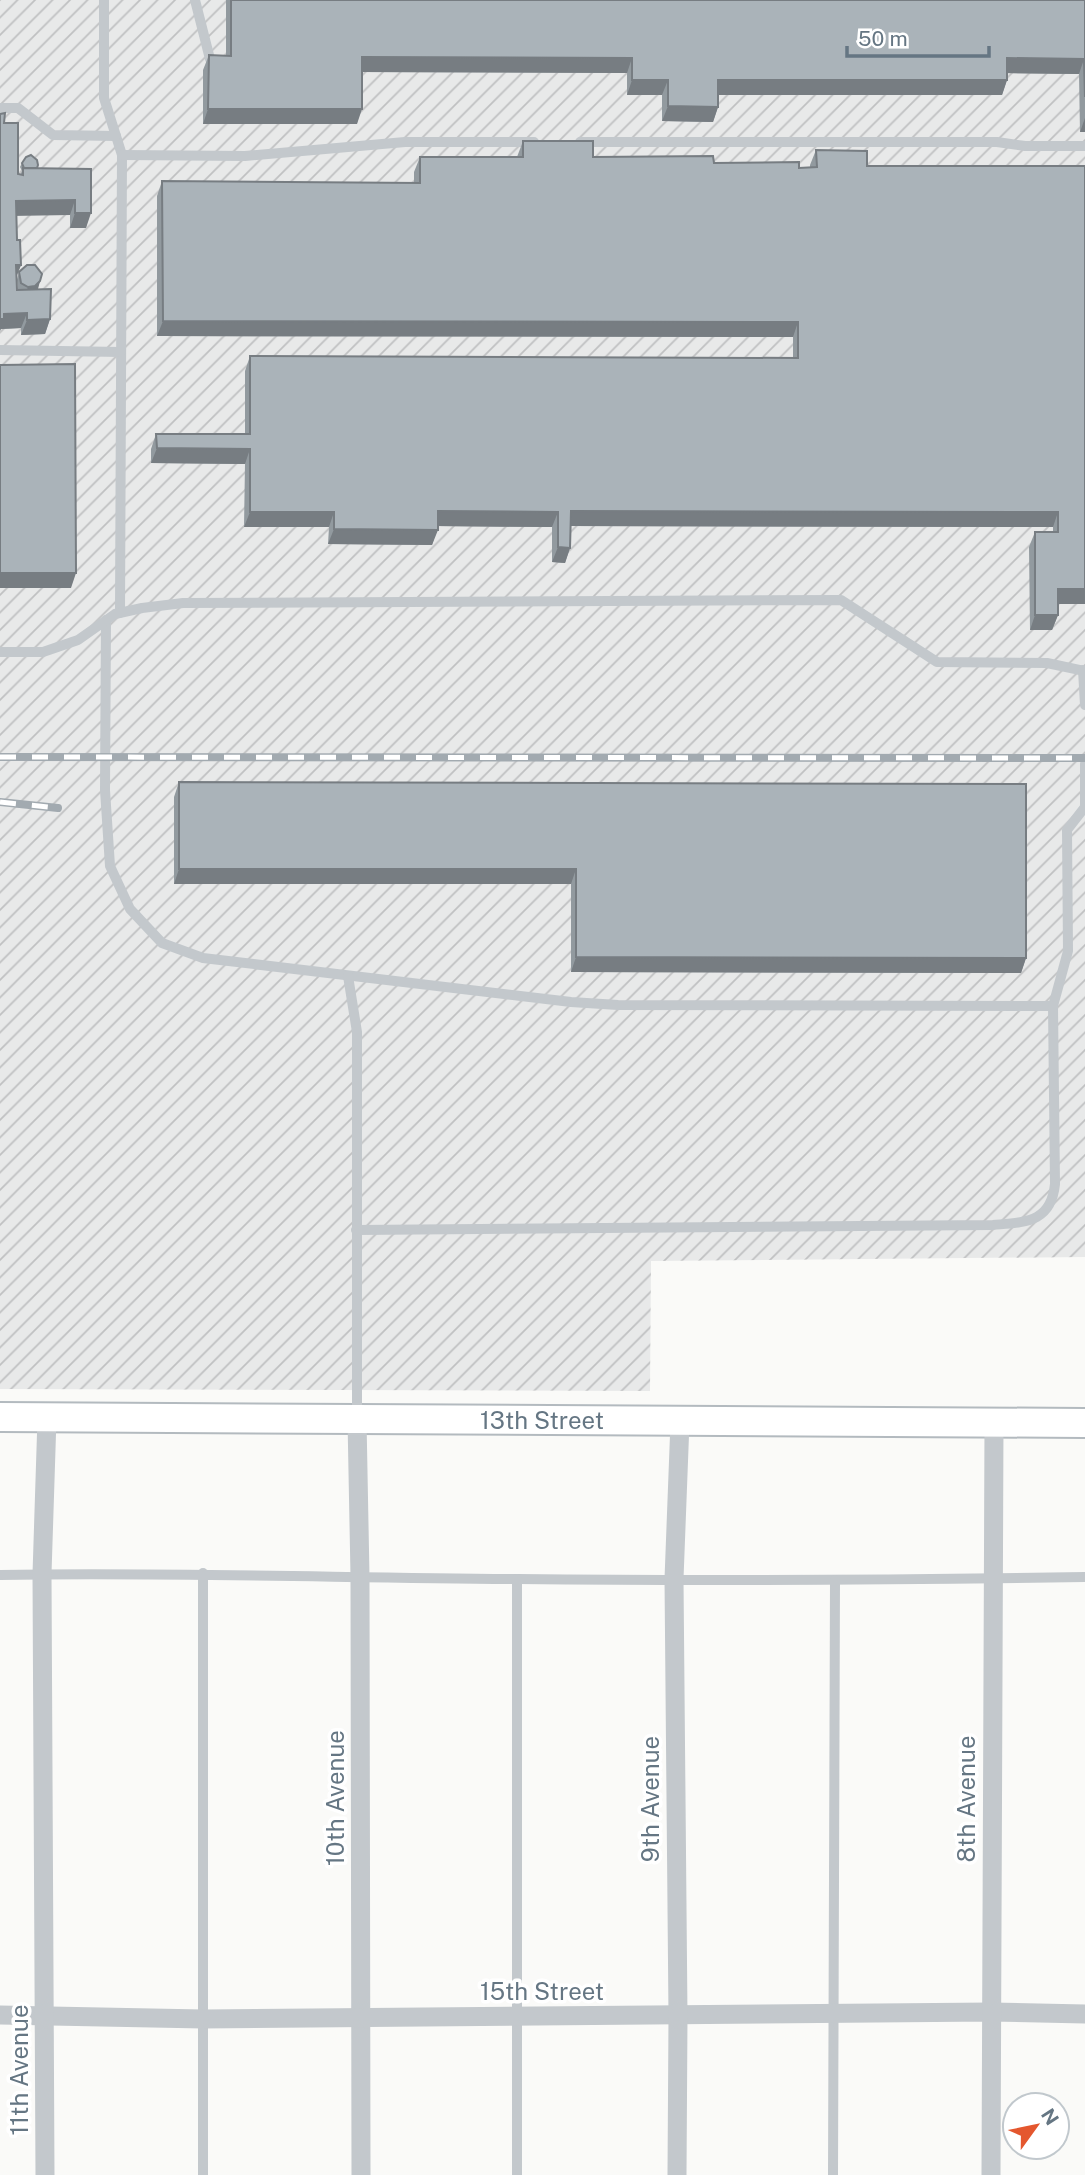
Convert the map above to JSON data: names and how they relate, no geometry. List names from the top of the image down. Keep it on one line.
{"streets":{"street":["13th Street","10th Avenue","9th Avenue","8th Avenue","15th Street","11th Avenue"]},"crossings":[["13th Street","10th Avenue"],["13th Street","9th Avenue"],["13th Street","8th Avenue"],["13th Street","11th Avenue"],["10th Avenue","15th Street"],["9th Avenue","15th Street"],["8th Avenue","15th Street"],["15th Street","11th Avenue"]],"scale_bar":"50 m","north":"top right"}
